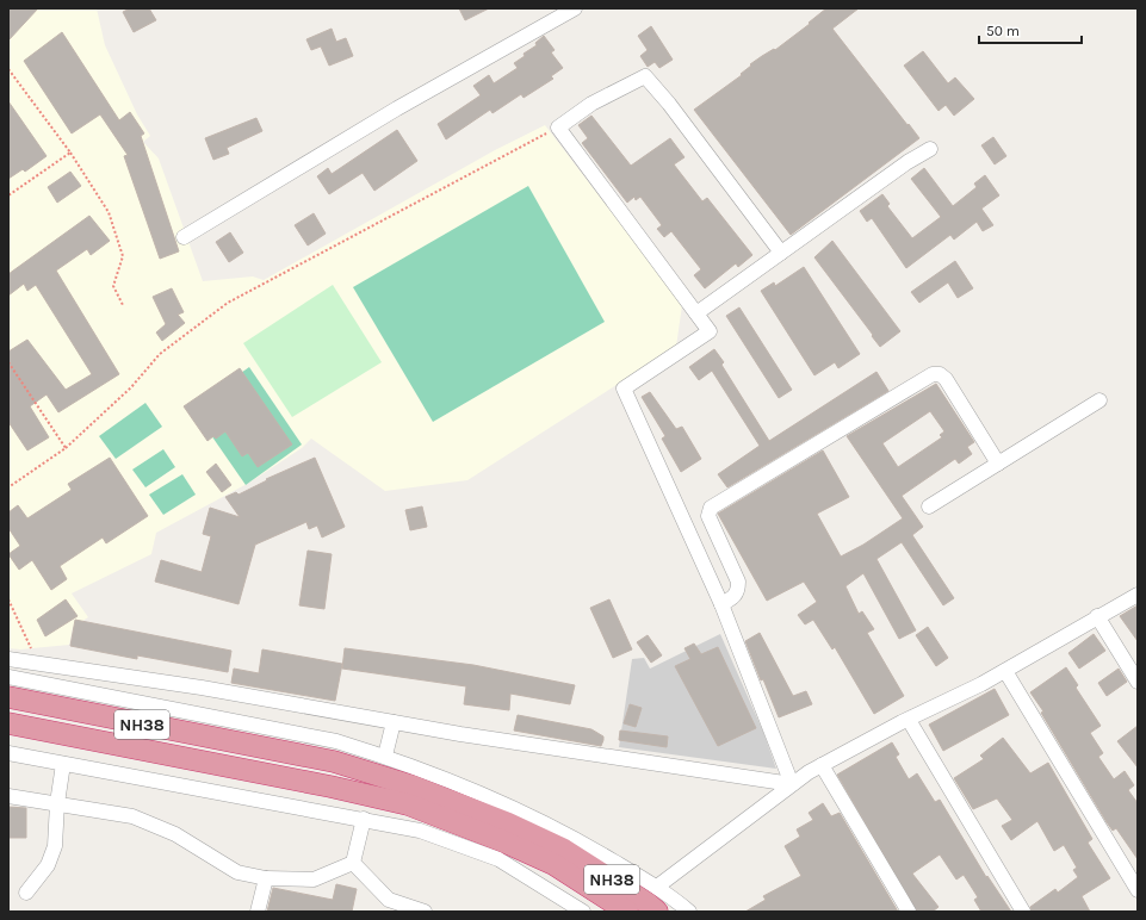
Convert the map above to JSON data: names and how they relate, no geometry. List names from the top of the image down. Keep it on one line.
{"streets":{"highway":["NH38"]},"scale_bar":"50 m"}
